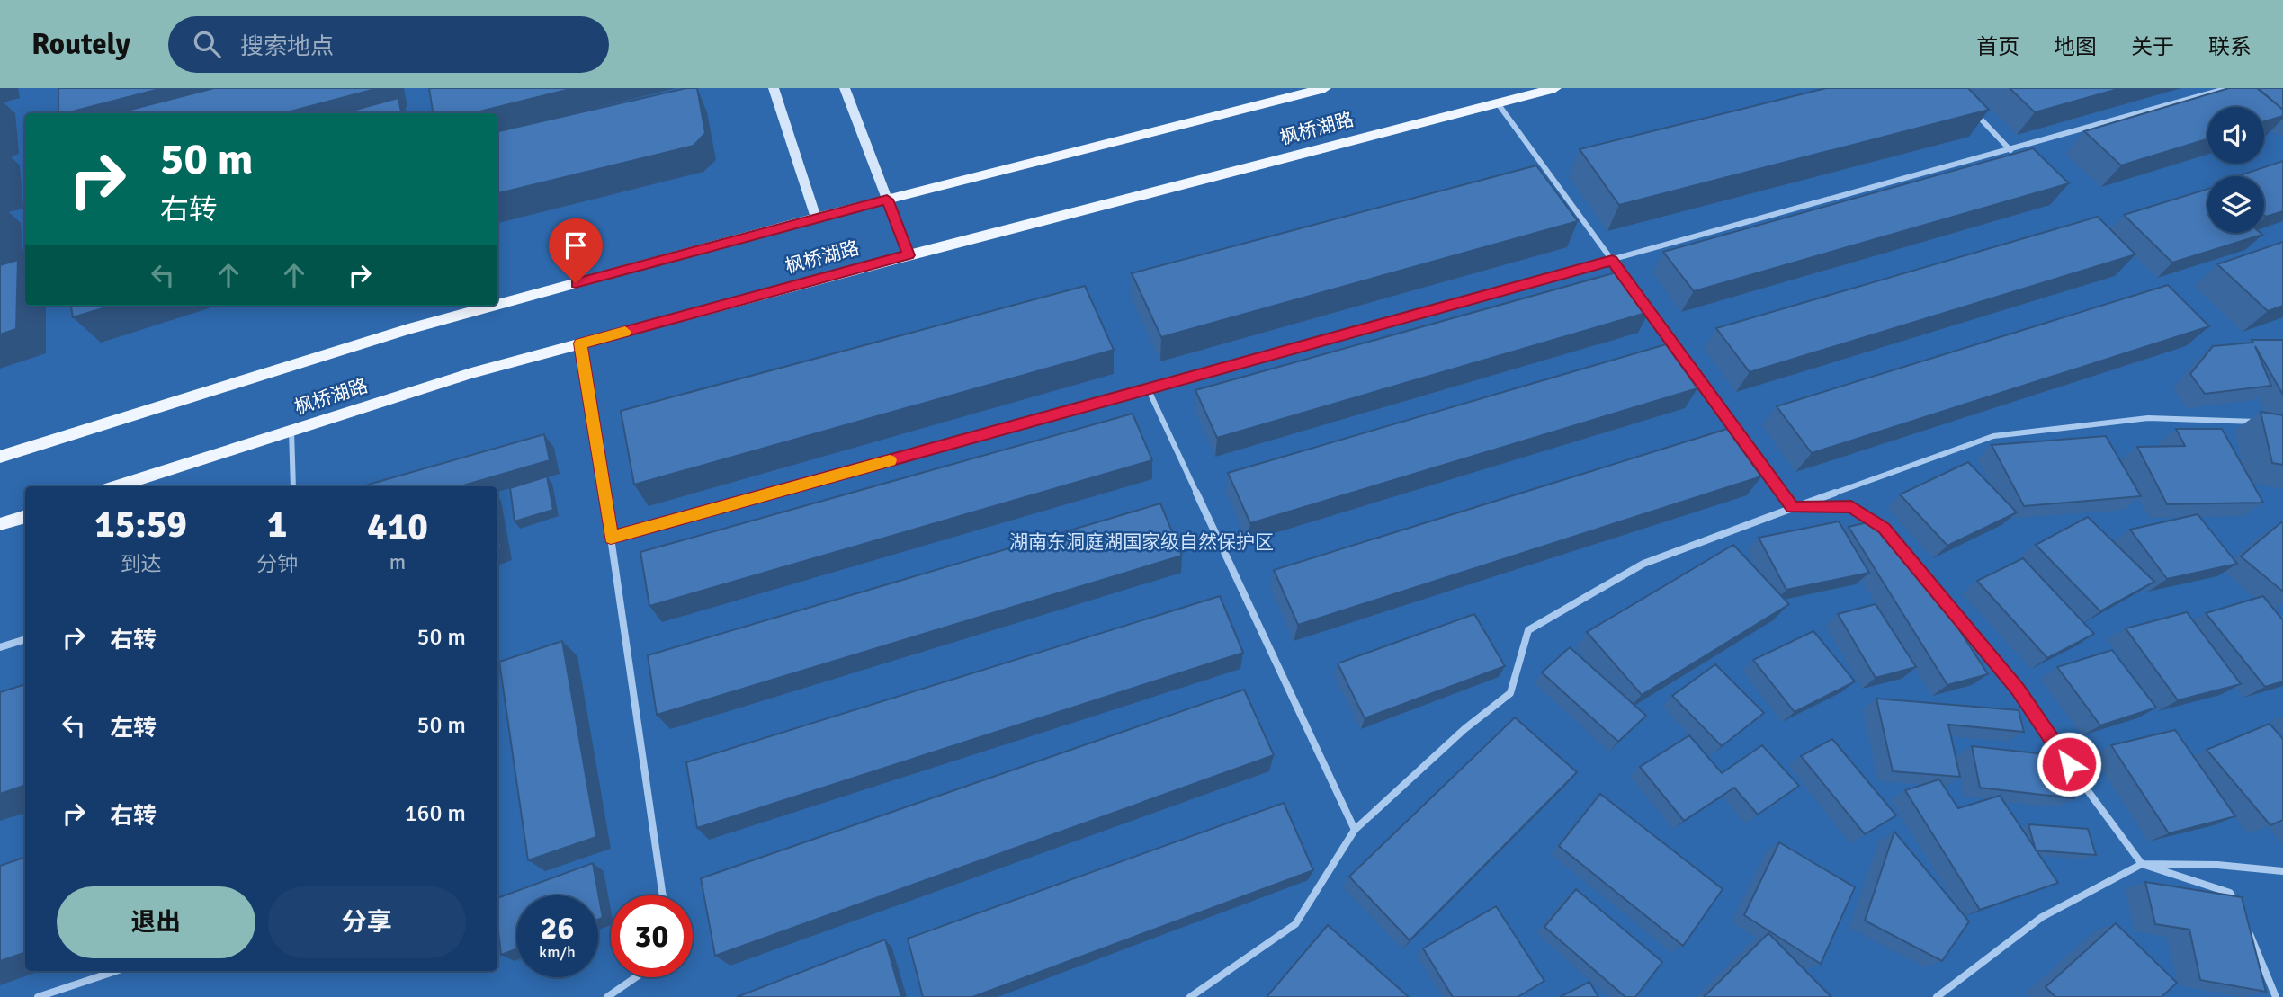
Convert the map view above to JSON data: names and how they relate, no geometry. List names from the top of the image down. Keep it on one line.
{"streets":{"main road":["枫桥湖路"]},"parks":["湖南东洞庭湖国家级自然保护区"],"page":{"header":"Routely","search":"搜索地点","nav":["首页","地图","关于","联系"],"turn":["50 m","右转"],"eta":["15:59","到达","1","分钟","410","m"],"list":[{"name":"右转","value":"50 m"},{"name":"左转","value":"50 m"},{"name":"右转","value":"160 m"}],"buttons":["退出","分享"],"speed":"26 km/h","limit":"30"}}
